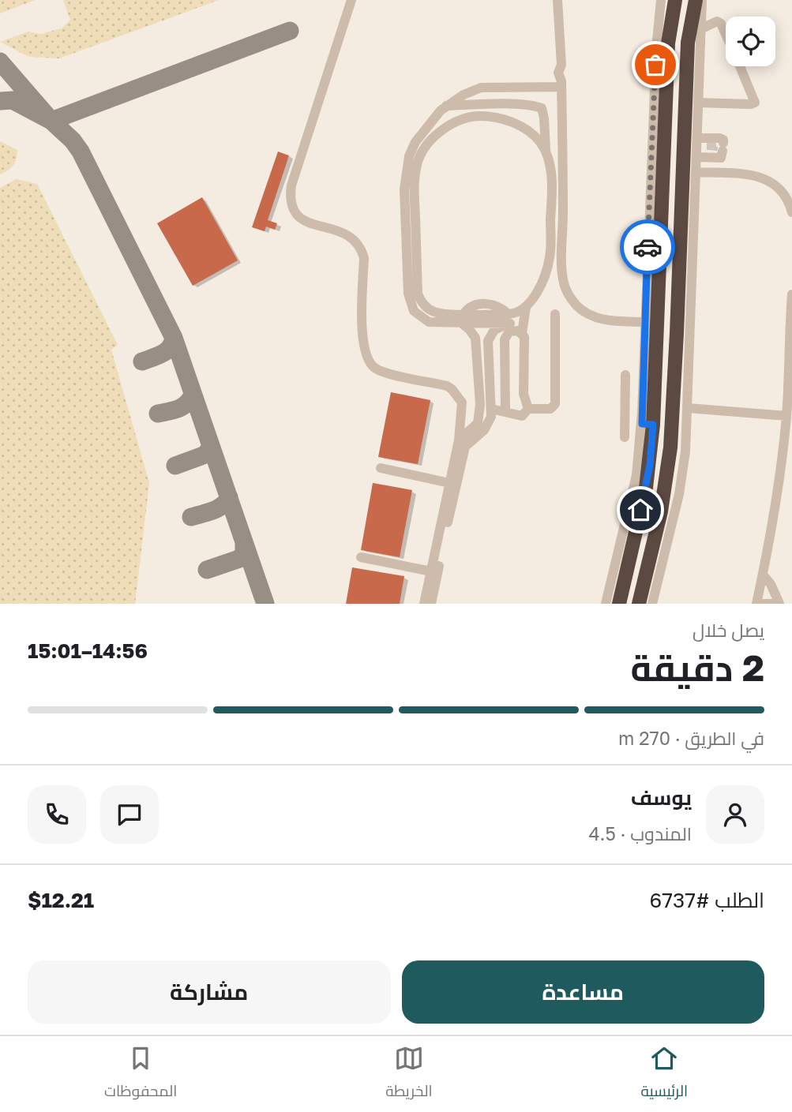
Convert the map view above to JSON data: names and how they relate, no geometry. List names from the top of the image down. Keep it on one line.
{"page":{"heading":["2 دقيقة","يصل خلال","14:56–15:01"],"panel":["يوسف","المندوب · 4.5","الطلب #6737","$12.21"],"bar":"في الطريق · 270 m","buttons":["مساعدة","مشاركة"],"tabs":["الرئيسية","الخريطة","المحفوظات"]}}
